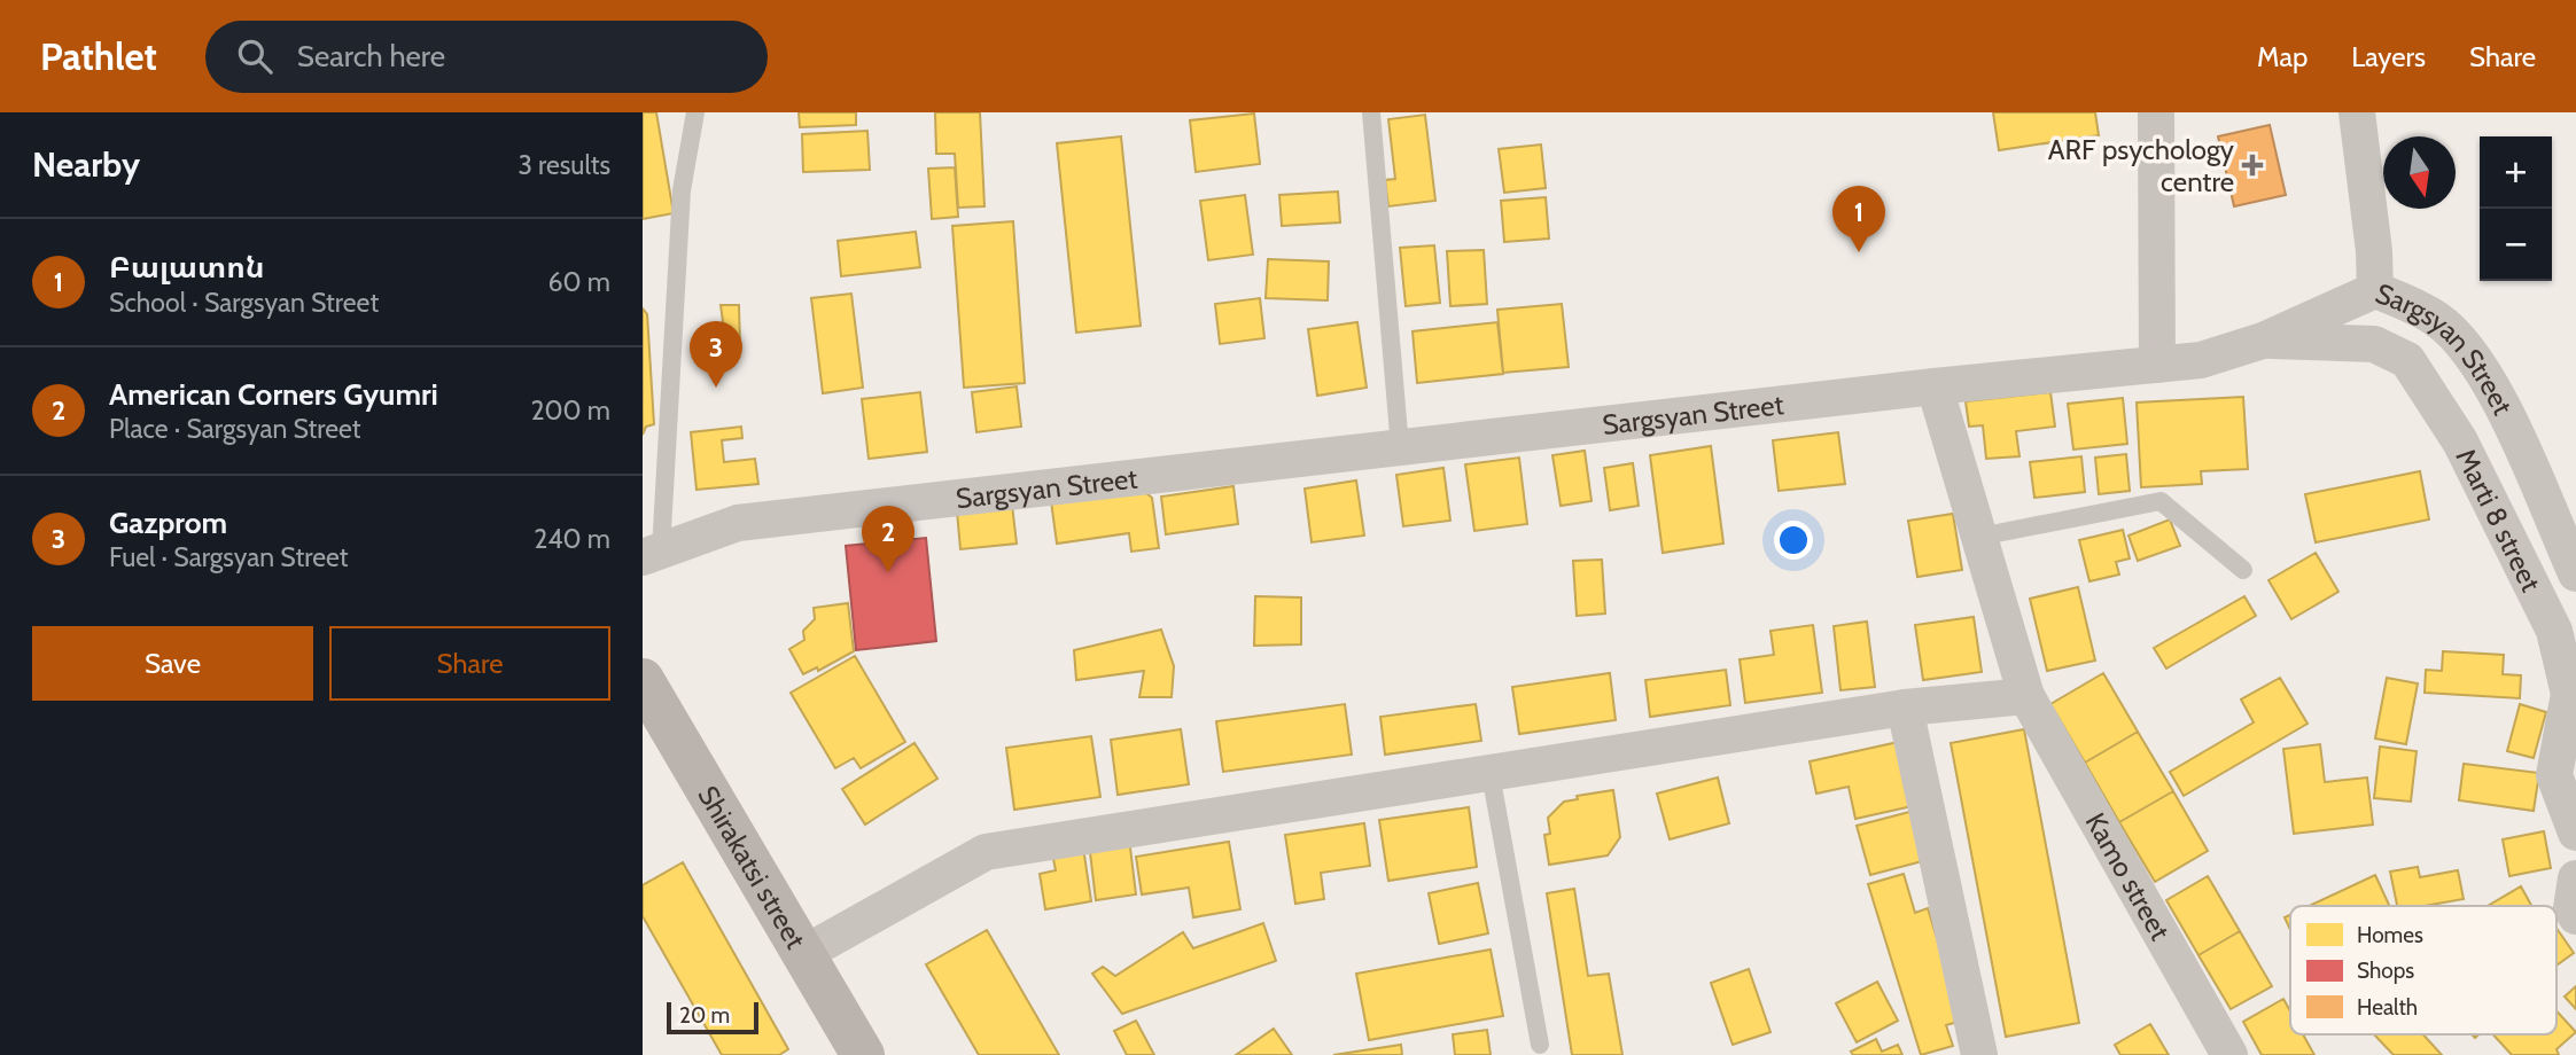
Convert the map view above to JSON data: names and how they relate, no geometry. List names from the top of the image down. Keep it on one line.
{"streets":{"main road":["Shirakatsi street"],"street":["Sargsyan Street","Marti 8 street","Kamo street"]},"crossings":[["Sargsyan Street","Marti 8 street"],["Sargsyan Street","Kamo street"]],"places":{"health":["ARF psychology centre"]},"legend":["Homes","Shops","Health"],"scale_bar":"20 m","north":"bottom","page":{"header":"Pathlet","search":"Search here","nav":["Map","Layers","Share"],"heading":["Nearby","3 results"],"map_buttons":["+","−"],"pins":["1","3","2"],"list":[{"mark":"1","name":"Բալատոն","note":"School · Sargsyan Street","value":"60 m"},{"mark":"2","name":"American Corners Gyumri","note":"Place · Sargsyan Street","value":"200 m"},{"mark":"3","name":"Gazprom","note":"Fuel · Sargsyan Street","value":"240 m"}],"buttons":["Save","Share"],"scale":"20 m"}}
